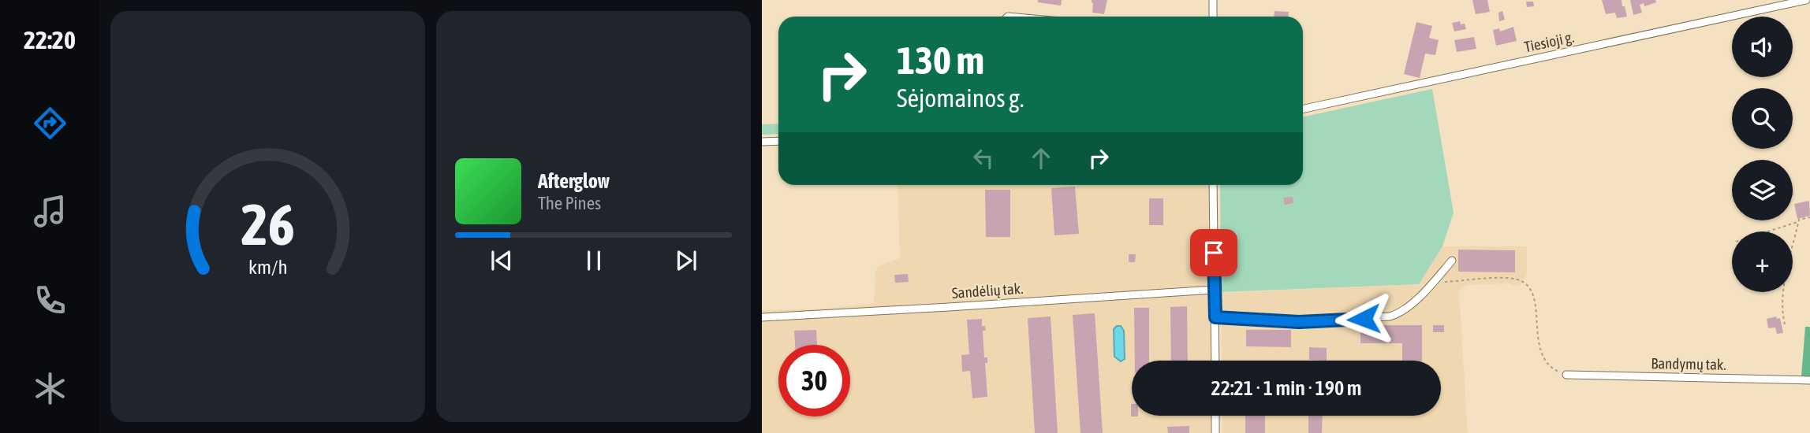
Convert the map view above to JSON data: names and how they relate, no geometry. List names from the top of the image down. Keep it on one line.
{"streets":{"street":["Tiesioji g.","Sandėlių tak.","Bandymų tak."]},"page":{"tabs":"22:20","map_buttons":"+","turn":["130 m","Sėjomainos g."],"song":["Afterglow","The Pines"],"limit":"30","trip":"22:21 · 1 min · 190 m","gauge":["26","km/h"]}}
